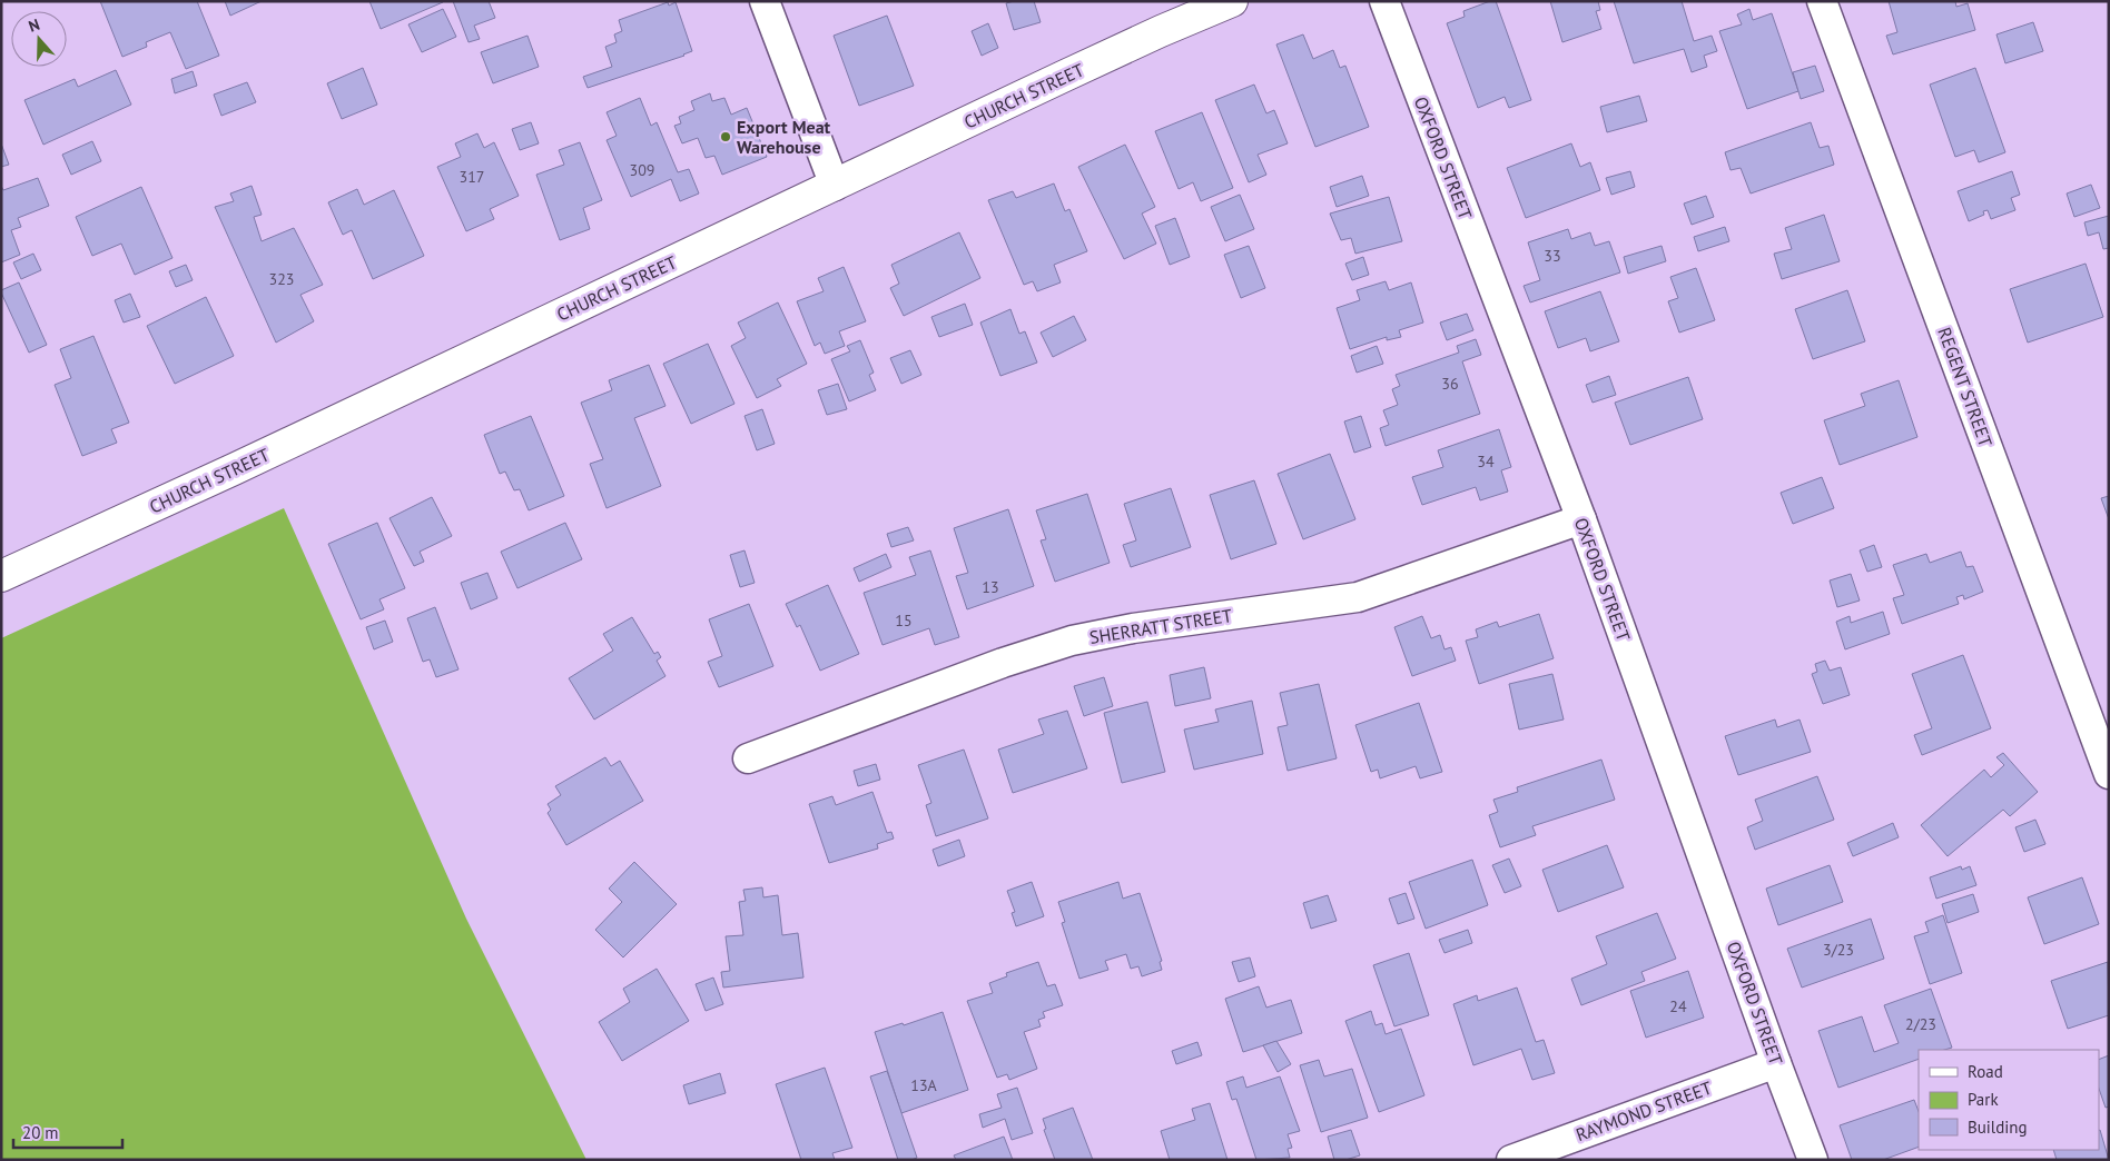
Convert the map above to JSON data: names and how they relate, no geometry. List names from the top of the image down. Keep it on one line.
{"streets":{"street":["CHURCH STREET","OXFORD STREET","REGENT STREET","SHERRATT STREET","RAYMOND STREET"]},"crossings":[["OXFORD STREET","SHERRATT STREET"],["OXFORD STREET","RAYMOND STREET"]],"places":["Export Meat Warehouse"],"house_numbers":["309","317","33","323","36","34","13","15","3/23","24","2/23","13A"],"legend":["Road","Park","Building"],"scale_bar":"20 m","north":"top"}
